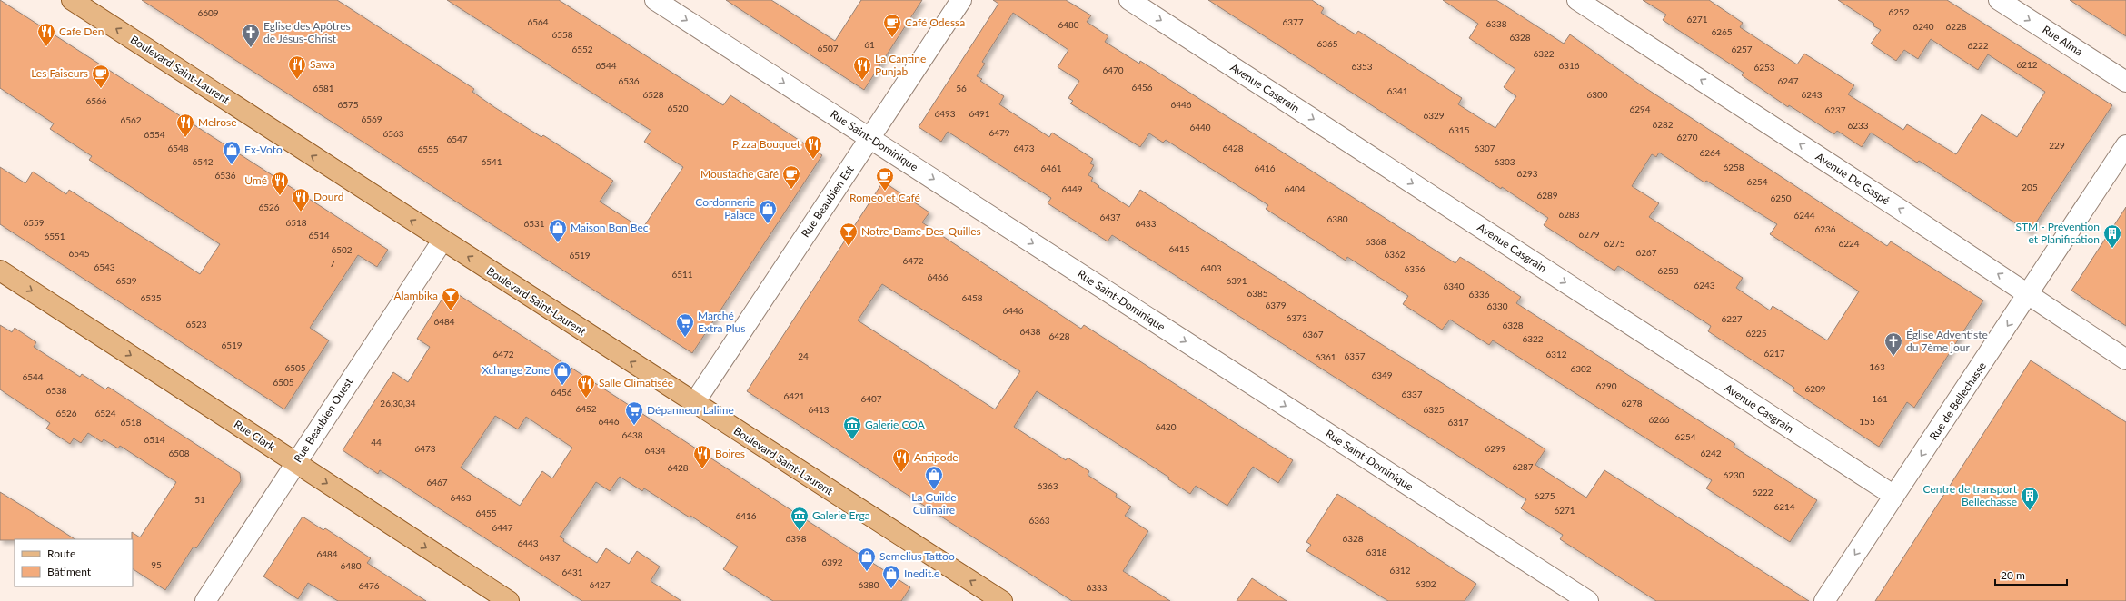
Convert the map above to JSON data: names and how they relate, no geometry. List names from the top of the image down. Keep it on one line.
{"streets":{"main road":["Boulevard Saint-Laurent","Rue Clark"],"street":["Rue Alma","Avenue Casgrain","Rue Saint-Dominique","Avenue De Gaspé","Rue Beaubien Est","Rue de Bellechasse","Rue Beaubien Ouest"]},"crossings":[["Boulevard Saint-Laurent","Rue Beaubien Est"],["Boulevard Saint-Laurent","Rue Beaubien Ouest"],["Avenue Casgrain","Rue de Bellechasse"],["Rue Saint-Dominique","Rue Beaubien Est"],["Avenue De Gaspé","Rue de Bellechasse"],["Rue Beaubien Ouest","Rue Clark"]],"one_way":["Rue Alma","Boulevard Saint-Laurent","Avenue Casgrain","Rue Saint-Dominique","Avenue De Gaspé","Rue de Bellechasse","Rue Clark"],"places":{"cafe":["Café Odessa","Les Faiseurs","Moustache Café","Romeo et Café"],"restaurant":["Cafe Den","Sawa","La Cantine Punjab","Melrose","Pizza Bouquet","Umé","Dourd","Salle Climatisée","Boires","Antipode"],"church":["Eglise des Apôtres de Jésus-Christ","Église Adventiste du 7ème jour"],"shop":["Ex-Voto","Cordonnerie Palace","Maison Bon Bec","Xchange Zone","La Guilde Culinaire","Semelius Tattoo","Inedit.e"],"bar":["Notre-Dame-Des-Quilles","Alambika"],"building":["STM - Prévention et Planification","Centre de transport Bellechasse"],"supermarket":["Marché Extra Plus","Dépanneur Lalime"],"museum":["Galerie COA","Galerie Erga"]},"house_numbers":["6252","6609","6271","6564","6377","6338","6480","6240","6228","6265","6558","6328","6365","61","6222","6507","6552","6257","6322","6212","6544","6316","6353","6253","6470","6536","6247","6456","6581","56","6341","6528","6300","6243","6566","6575","6446","6520","6294","6237","6493","6491","6329","6569","6562","6282","6233","6440","6315","6479","6563","6554","6270","6547","229","6548","6473","6428","6307","6555","6264","6542","6541","6303","6258","6461","6416","6293","6536","6254","205","6449","6404","6289","6250","6526","6283","6244","6437","6380","6559","6518","6531","6433","6236","6279","6514","6551","6368","6275","6224","6415","6502","6267","6545","6362","6519","6472","7","6543","6403","6356","6253","6511","6466","6539","6391","6243","6340","6385","6336","6535","6458","6379","6330","6446","6373","6227","6484","6523","6328","6438","6225","6367","6428","6322","6519","6217","6472","6312","24","6357","6361","163","6505","6302","6349","6544","6505","6290","6209","6538","6456","6337","6421","6407","161","26,30,34","6278","6452","6413","6325","6526","6524","6266","6446","155","6518","6317","6420","6438","6254","6514","44","6473","6299","6434","6508","6242","6287","6428","6230","6467","6363","6222","6275","6463","51","6214","6271","6455","6416","6363","6447","6398","6328","6443","6318","6484","6437","6392","95","6480","6312","6431","6302","6427","6380","6476","6333"],"legend":["Route","Bâtiment"],"scale_bar":"20 m"}
